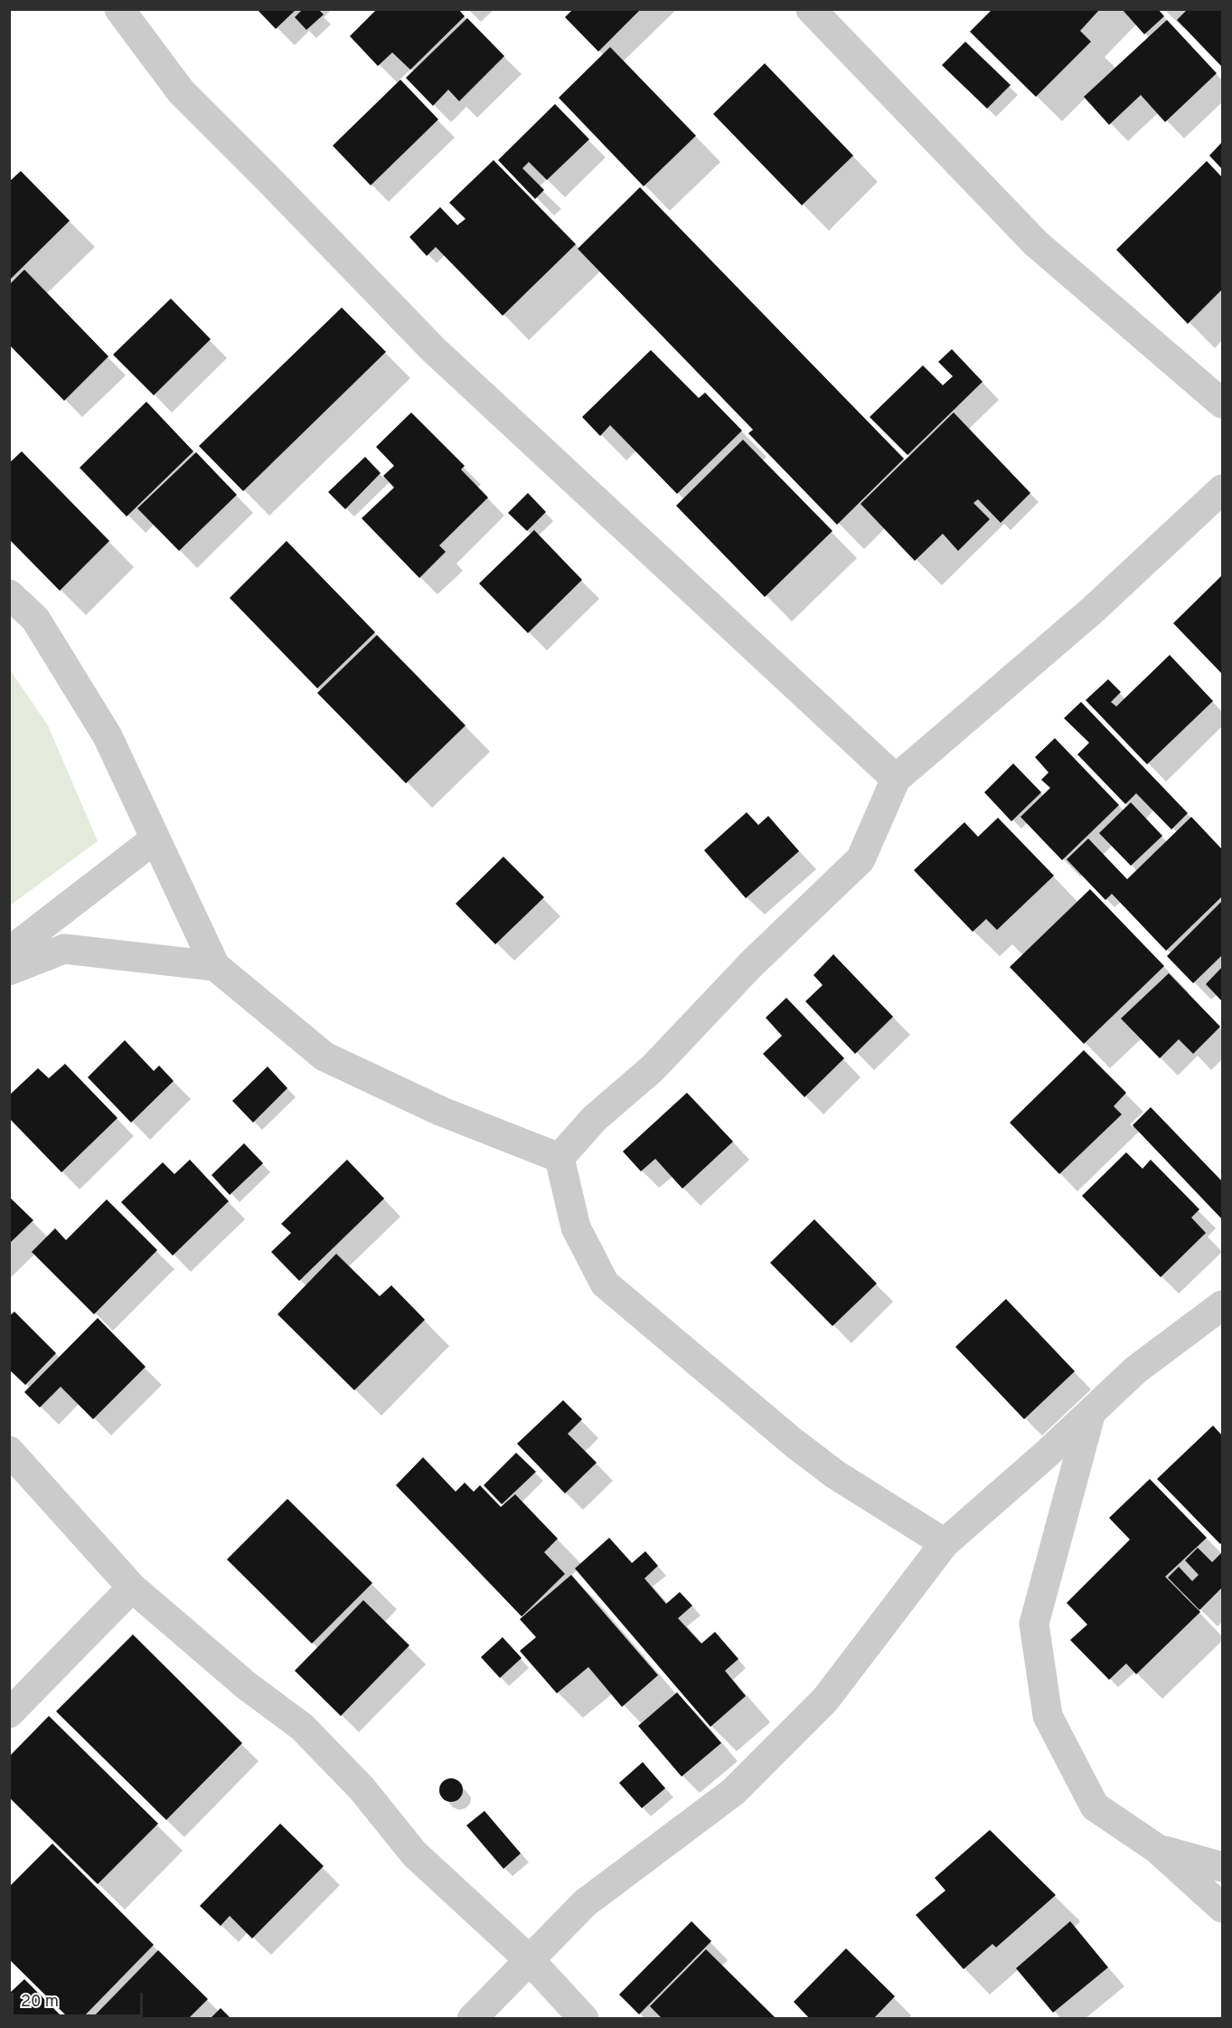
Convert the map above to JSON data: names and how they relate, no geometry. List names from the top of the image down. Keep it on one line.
{"scale_bar":"20 m"}
